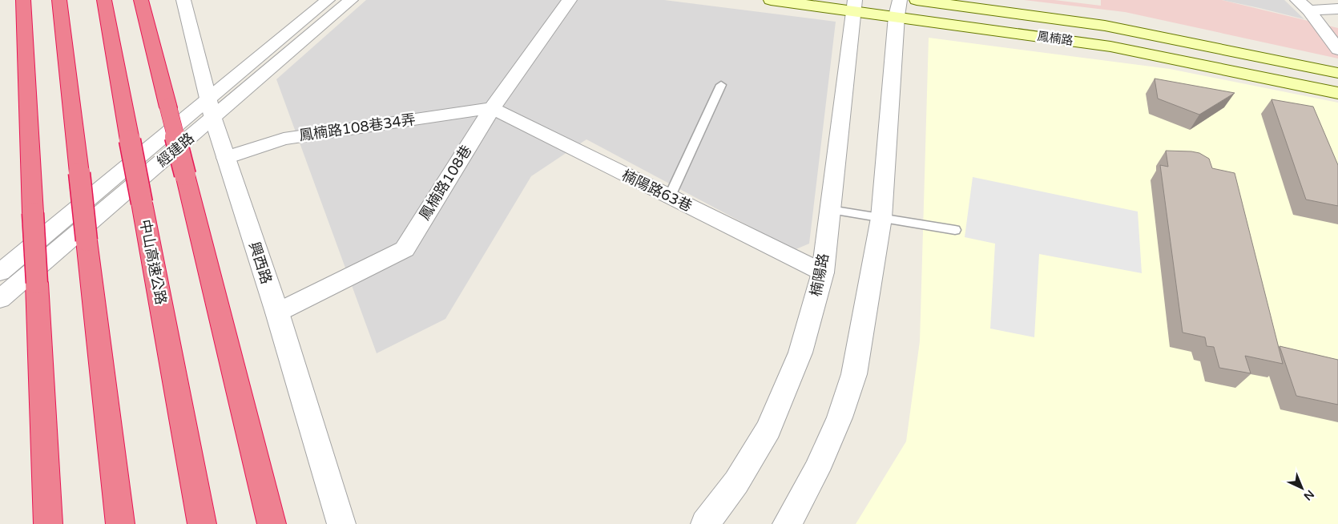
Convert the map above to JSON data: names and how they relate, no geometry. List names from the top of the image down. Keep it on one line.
{"streets":{"highway":["中山高速公路"],"main road":["鳳楠路"],"street":["鳳楠路108巷34弄","經建路","鳳楠路108巷","楠陽路63巷","興西路","楠陽路"]},"crossings":[["鳳楠路","楠陽路"],["鳳楠路108巷34弄","鳳楠路108巷"],["鳳楠路108巷34弄","楠陽路63巷"],["鳳楠路108巷34弄","興西路"],["經建路","興西路"],["鳳楠路108巷","楠陽路63巷"],["鳳楠路108巷","興西路"],["楠陽路63巷","楠陽路"]],"north":"bottom right"}
